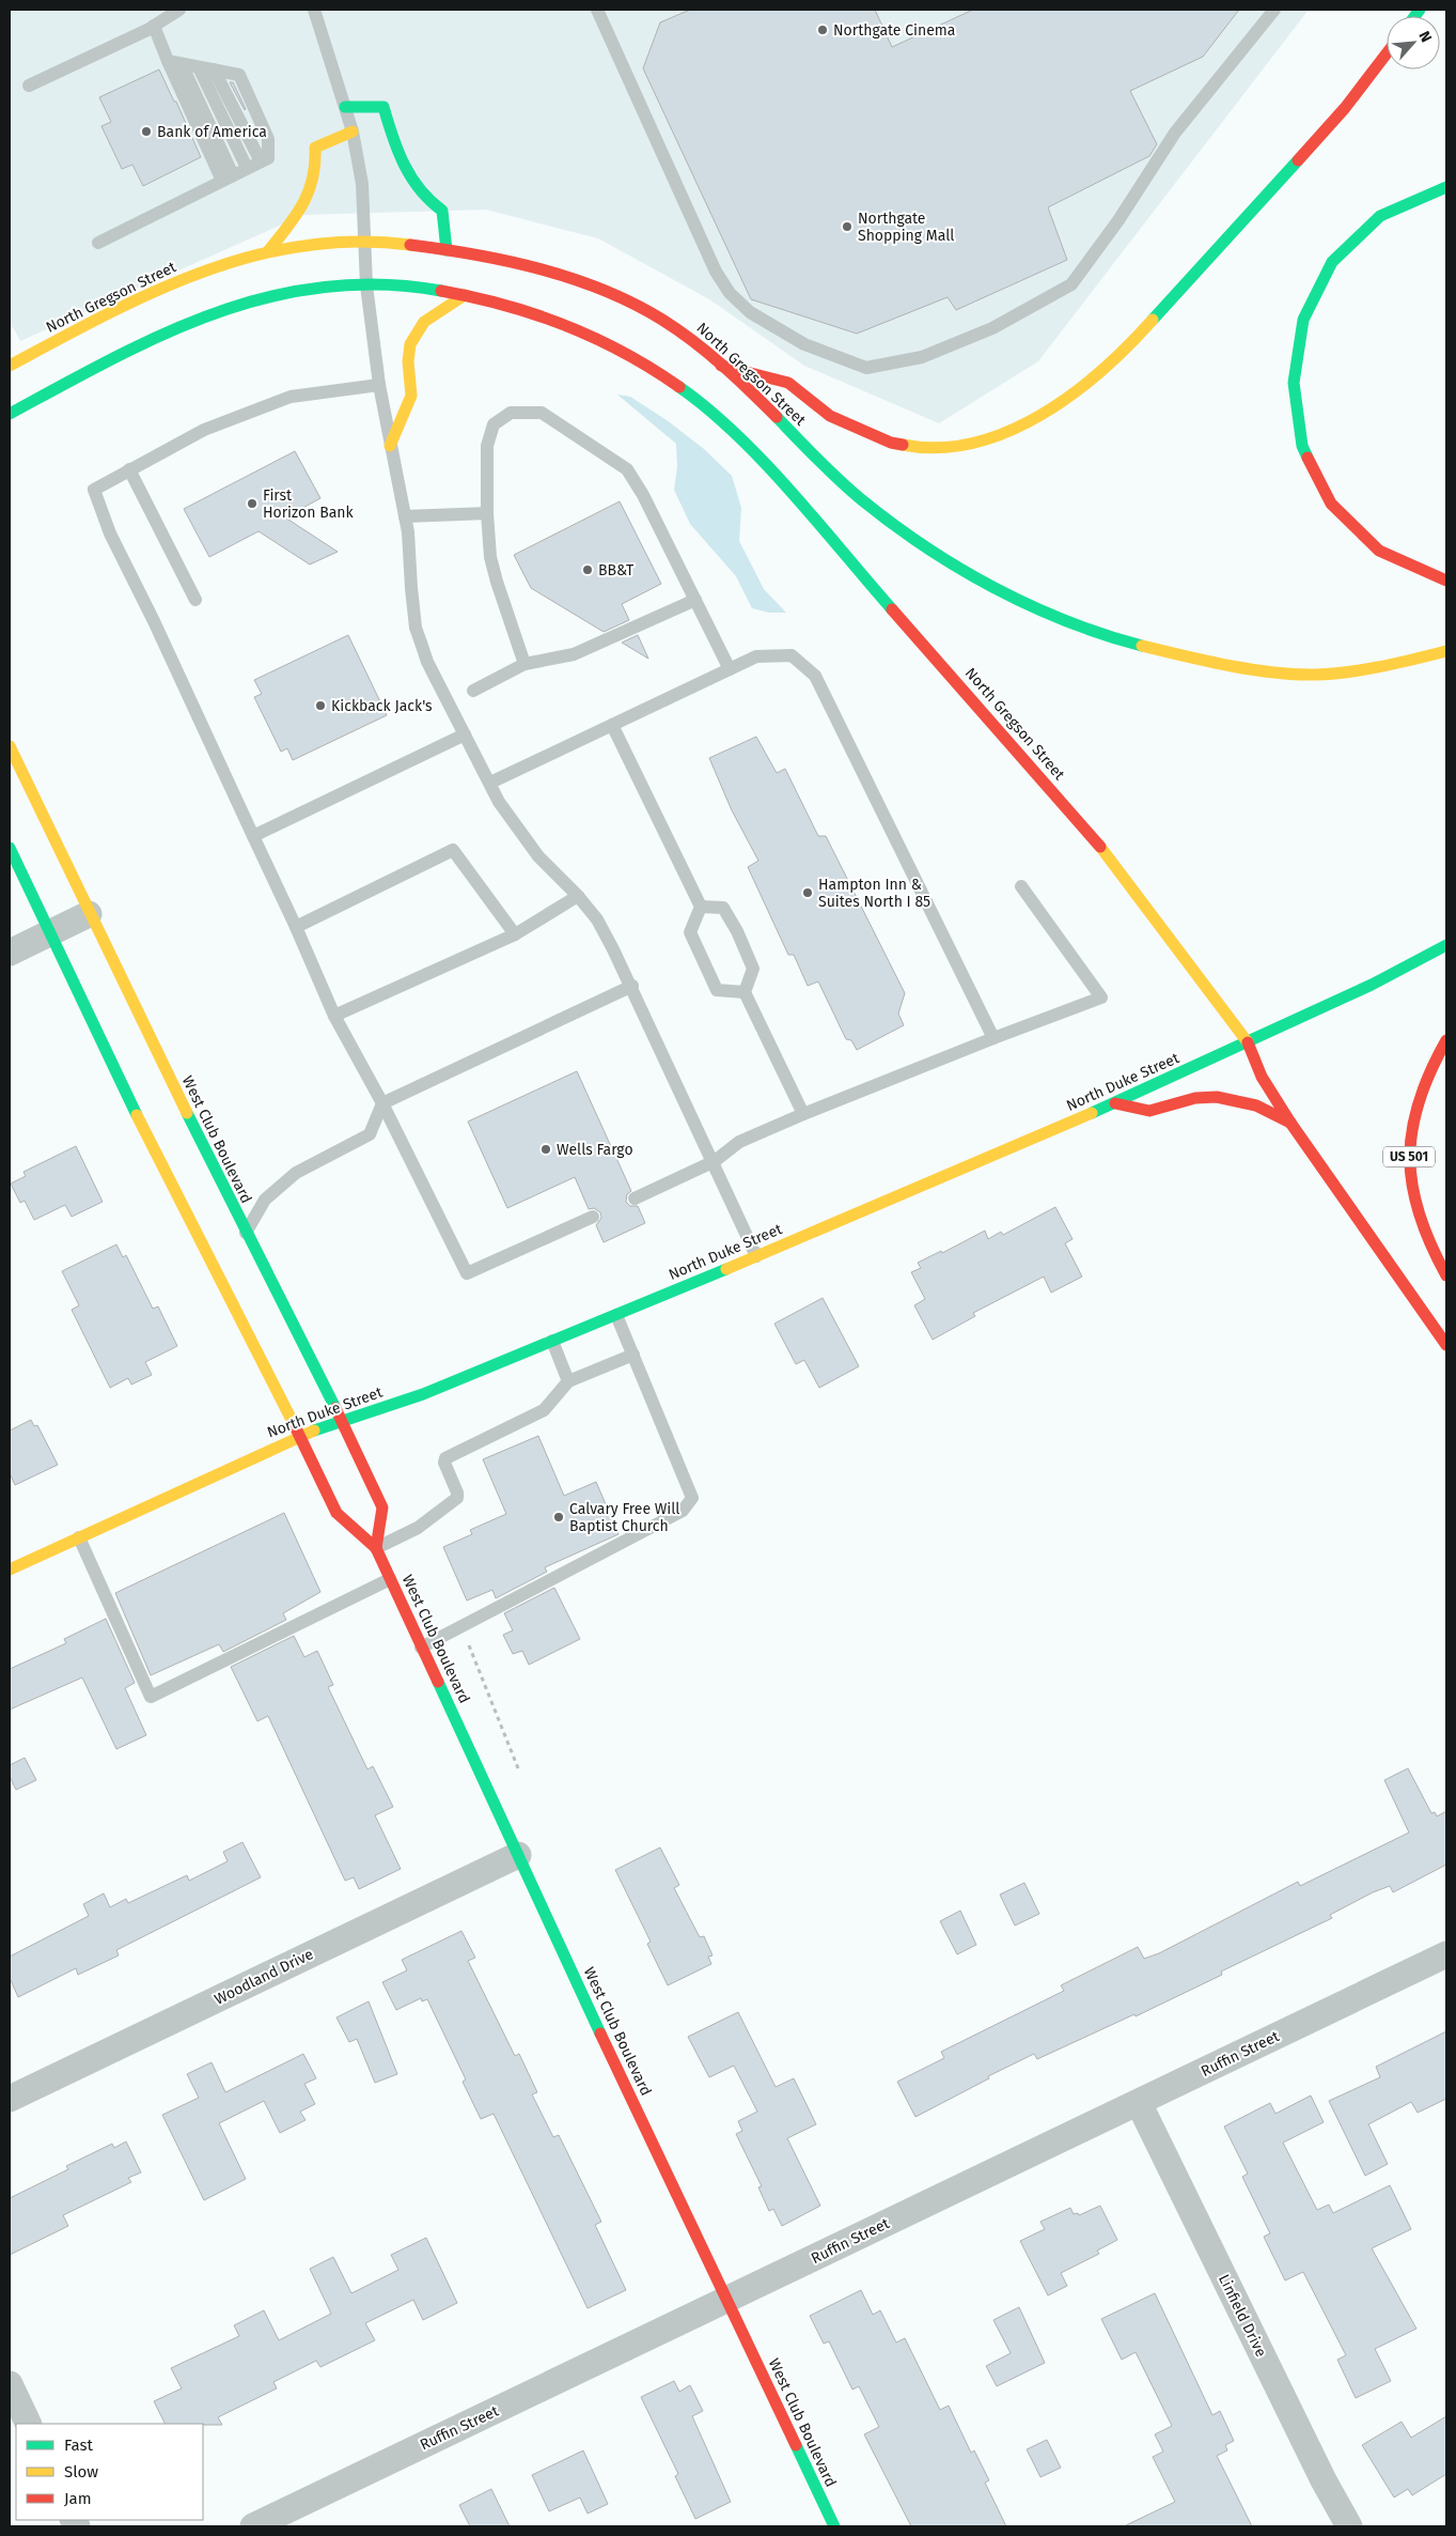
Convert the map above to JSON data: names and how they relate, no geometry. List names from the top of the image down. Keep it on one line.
{"streets":{"main road":["North Gregson Street","North Duke Street","West Club Boulevard","US 501"],"street":["Woodland Drive","Ruffin Street","Linfield Drive"]},"crossings":[["North Gregson Street","North Duke Street"],["North Duke Street","West Club Boulevard"],["West Club Boulevard","Woodland Drive"],["West Club Boulevard","Ruffin Street"],["Ruffin Street","Linfield Drive"]],"places":["Northgate Cinema","Bank of America","Northgate Shopping Mall","First Horizon Bank","BB&T","Kickback Jack's","Hampton Inn & Suites North I 85","Wells Fargo","Calvary Free Will Baptist Church"],"legend":["Fast","Slow","Jam"],"north":"top right"}
